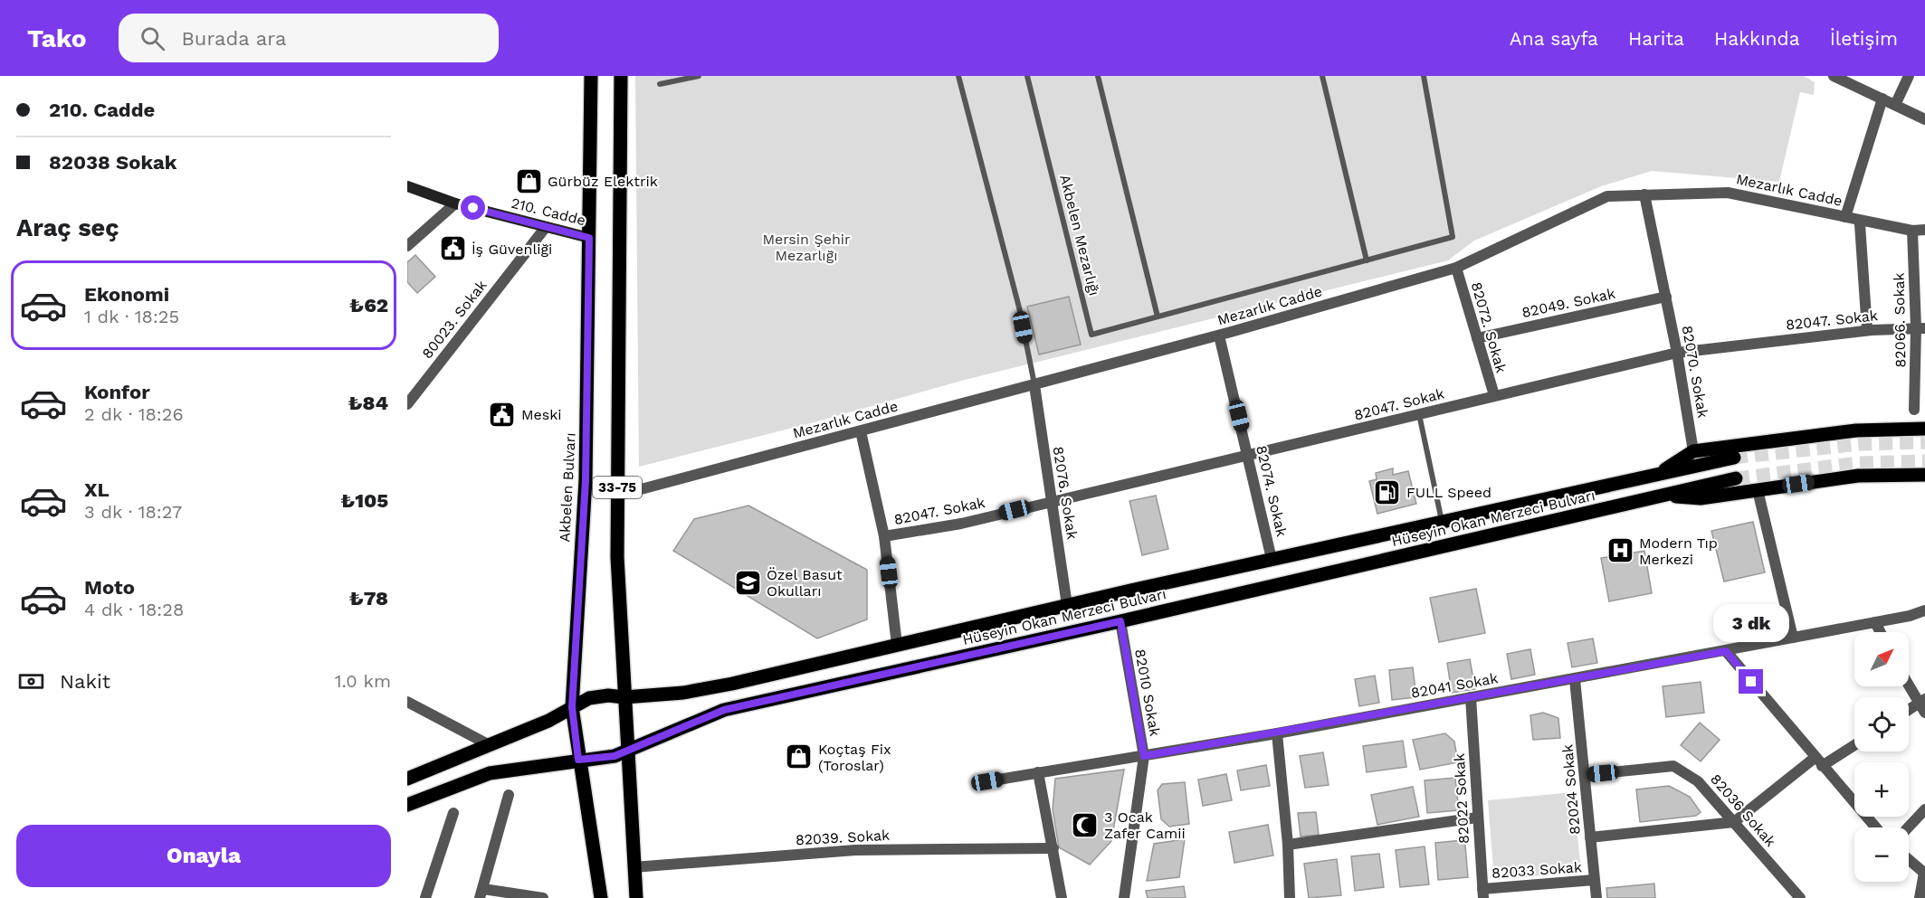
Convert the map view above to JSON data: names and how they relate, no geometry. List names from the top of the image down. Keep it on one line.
{"streets":{"main road":["Akbelen Bulvarı","33-75","Hüseyin Okan Merzeci Bulvarı"],"street":["Mezarlık Cadde","210. Cadde","82049. Sokak","80023. Sokak","82047. Sokak","82066. Sokak","82072. Sokak","82070. Sokak","82074. Sokak","82076. Sokak","82041 Sokak","82010 Sokak","82024 Sokak","82022 Sokak","82036 Sokak","82039. Sokak","82033 Sokak"],"lane":["Akbelen Mezarlığı"]},"crossings":[["Mezarlık Cadde","82066. Sokak"],["Mezarlık Cadde","82072. Sokak"],["Mezarlık Cadde","82070. Sokak"],["Mezarlık Cadde","33-75"],["Mezarlık Cadde","82074. Sokak"],["Mezarlık Cadde","82076. Sokak"],["210. Cadde","80023. Sokak"],["210. Cadde","Akbelen Bulvarı"],["82049. Sokak","82072. Sokak"],["82049. Sokak","82070. Sokak"],["82047. Sokak","82066. Sokak"],["82047. Sokak","82072. Sokak"],["82047. Sokak","82070. Sokak"],["82047. Sokak","82074. Sokak"],["82047. Sokak","82076. Sokak"],["Akbelen Bulvarı","Hüseyin Okan Merzeci Bulvarı"],["33-75","Hüseyin Okan Merzeci Bulvarı"],["33-75","82039. Sokak"],["82074. Sokak","Hüseyin Okan Merzeci Bulvarı"],["82076. Sokak","Hüseyin Okan Merzeci Bulvarı"],["Hüseyin Okan Merzeci Bulvarı","82010 Sokak"],["82041 Sokak","82010 Sokak"],["82041 Sokak","82024 Sokak"],["82041 Sokak","82022 Sokak"],["82024 Sokak","82036 Sokak"],["82024 Sokak","82033 Sokak"],["82022 Sokak","82033 Sokak"]],"parks":["Mersin Şehir Mezarlığı"],"places":{"shop":["Gürbüz Elektrik","Koçtaş Fix (Toroslar)"],"public building":["İş Güvenliği","Meski"],"fuel station":["FULL Speed"],"hospital":["Modern Tıp Merkezi"],"school or university":["Özel Basut Okulları"],"mosque":["3 Ocak Zafer Camii"]},"north":"top right","page":{"header":"Tako","search":"Burada ara","nav":["Ana sayfa","Harita","Hakkında","İletişim"],"banner":["210. Cadde","82038 Sokak"],"heading":"Araç seç","list":[{"name":"Ekonomi","note":"1 dk · 18:25","value":"₺62"},{"name":"Konfor","note":"2 dk · 18:26","value":"₺84"},{"name":"XL","note":"3 dk · 18:27","value":"₺105"},{"name":"Moto","note":"4 dk · 18:28","value":"₺78"}],"bubble":"3 dk","map_buttons":["+","−"],"pay":["Nakit","1.0 km"],"buttons":"Onayla"}}
